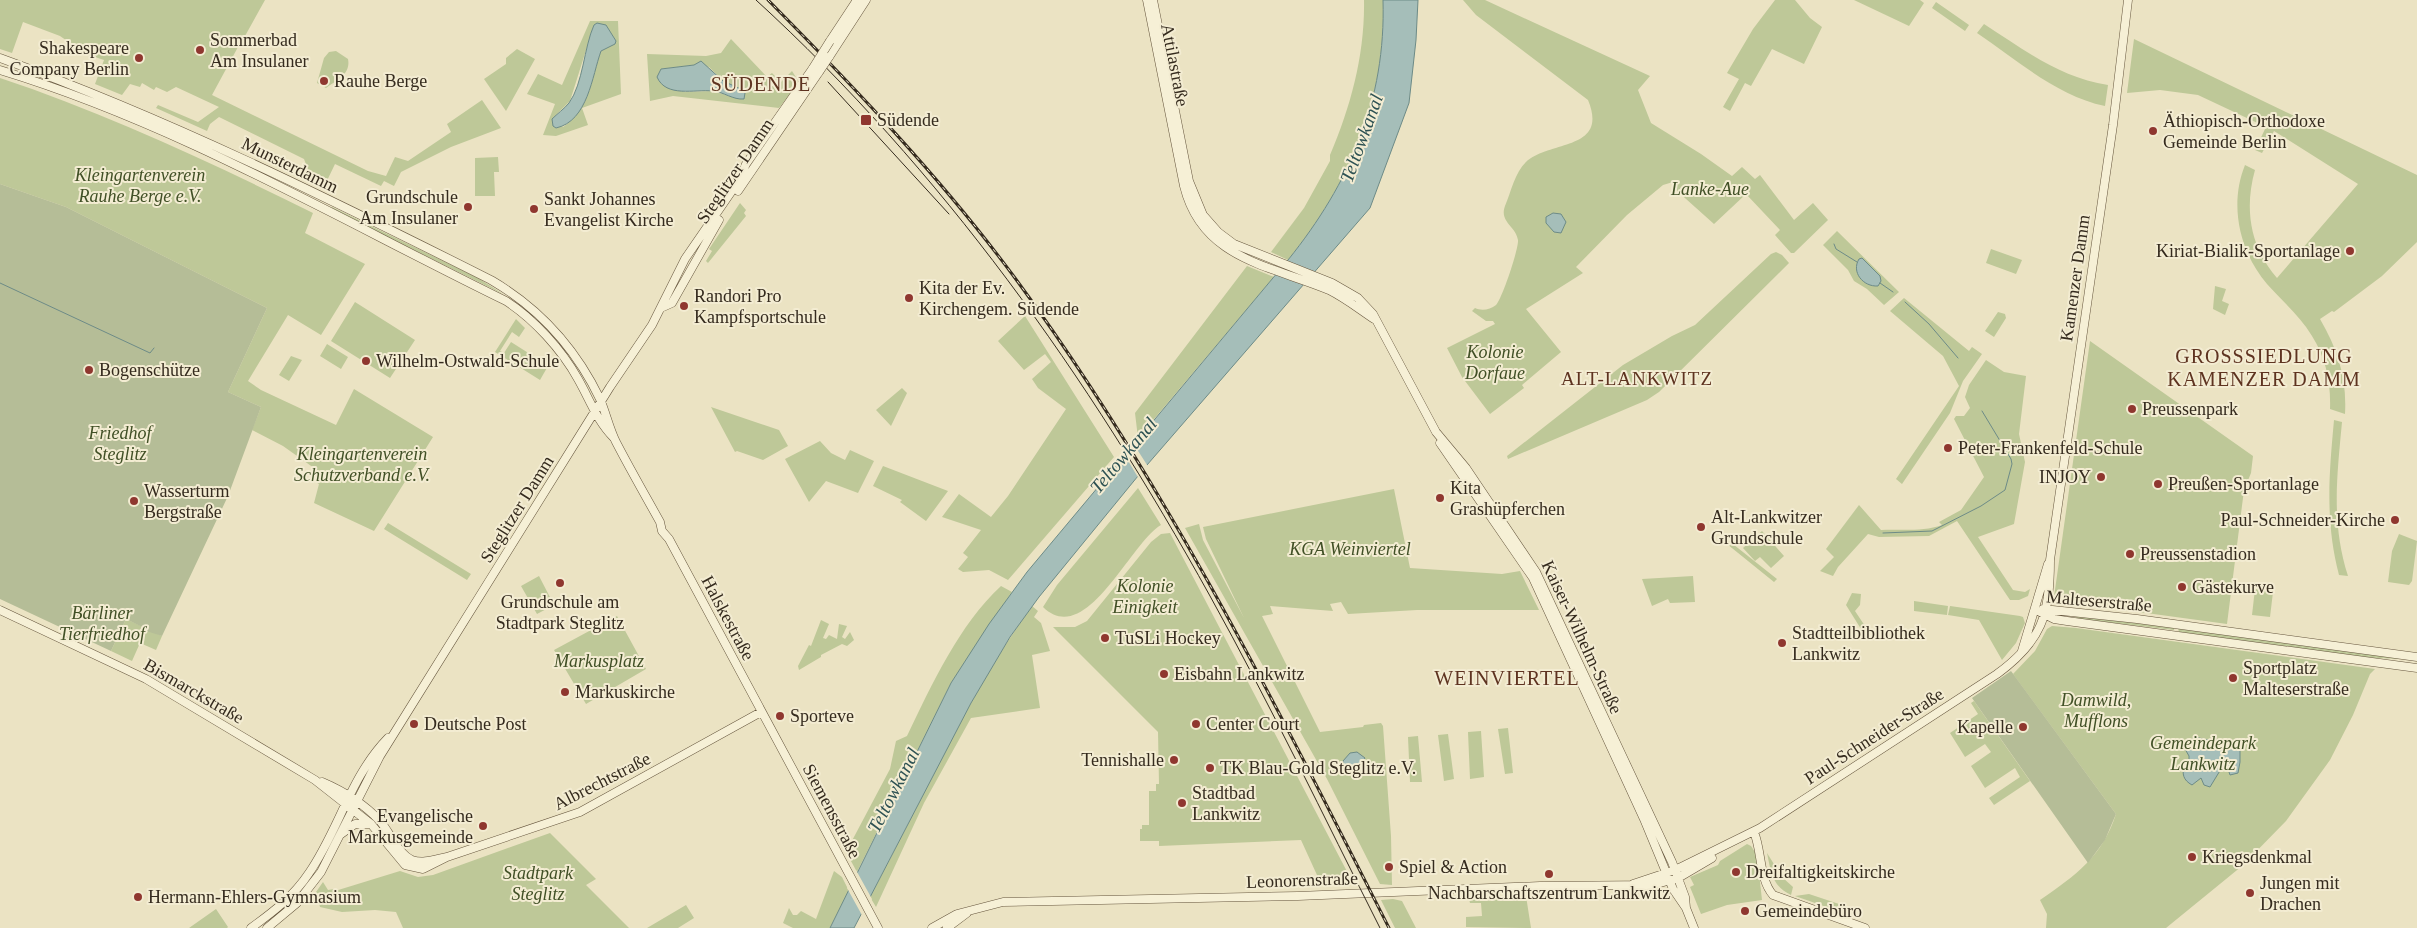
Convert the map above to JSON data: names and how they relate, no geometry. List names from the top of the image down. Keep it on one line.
{"streets":{"main road":["Attilastraße","Munsterdamm","Steglitzer Damm","Kamenzer Damm","Malteserstraße","Halskestraße","Kaiser-Wilhelm-Straße","Bismarckstraße","Paul-Schneider-Straße","Albrechtstraße","Siemensstraße","Leonorenstraße"]},"crossings":[["Attilastraße","Kaiser-Wilhelm-Straße"],["Munsterdamm","Steglitzer Damm"],["Munsterdamm","Halskestraße"],["Steglitzer Damm","Halskestraße"],["Steglitzer Damm","Bismarckstraße"],["Kamenzer Damm","Malteserstraße"],["Kamenzer Damm","Paul-Schneider-Straße"],["Malteserstraße","Paul-Schneider-Straße"],["Halskestraße","Albrechtstraße"],["Halskestraße","Siemensstraße"],["Kaiser-Wilhelm-Straße","Paul-Schneider-Straße"],["Kaiser-Wilhelm-Straße","Leonorenstraße"],["Bismarckstraße","Albrechtstraße"],["Albrechtstraße","Siemensstraße"]],"districts":["SÜDENDE","GROSSSIEDLUNG KAMENZER DAMM","ALT-LANKWITZ","WEINVIERTEL"],"water":["Teltowkanal"],"parks":["Kleingartenverein Rauhe Berge e.V.","Lanke-Aue","Kolonie Dorfaue","Friedhof Steglitz","Kleingartenverein Schutzverband e.V.","KGA Weinviertel","Kolonie Einigkeit","Bärliner Tierfriedhof","Markusplatz","Damwild, Mufflons","Gemeindepark Lankwitz","Stadtpark Steglitz"],"places":{"other":["Sommerbad Am Insulaner","Shakespeare Company Berlin","Rauhe Berge","Äthiopisch-Orthodoxe Gemeinde Berlin","Grundschule Am Insulaner","Sankt Johannes Evangelist Kirche","Kiriat-Bialik-Sportanlage","Kita der Ev. Kirchengem. Südende","Randori Pro Kampfsportschule","Wilhelm-Ostwald-Schule","Bogenschütze","Preussenpark","Peter-Frankenfeld-Schule","INJOY","Preußen-Sportanlage","Kita Grashüpferchen","Wasserturm Bergstraße","Paul-Schneider-Kirche","Alt-Lankwitzer Grundschule","Preussenstadion","Grundschule am Stadtpark Steglitz","Gästekurve","TuSLi Hockey","Stadtteilbibliothek Lankwitz","Eisbahn Lankwitz","Sportplatz Malteserstraße","Markuskirche","Sporteve","Deutsche Post","Center Court","Kapelle","Tennishalle","TK Blau-Gold Steglitz e.V.","Stadtbad Lankwitz","Evangelische Markusgemeinde","Kriegsdenkmal","Spiel & Action","Dreifaltigkeitskirche","Nachbarschaftszentrum Lankwitz","Jungen mit Drachen","Hermann-Ehlers-Gymnasium","Gemeindebüro"],"transit":["Südende"]}}
